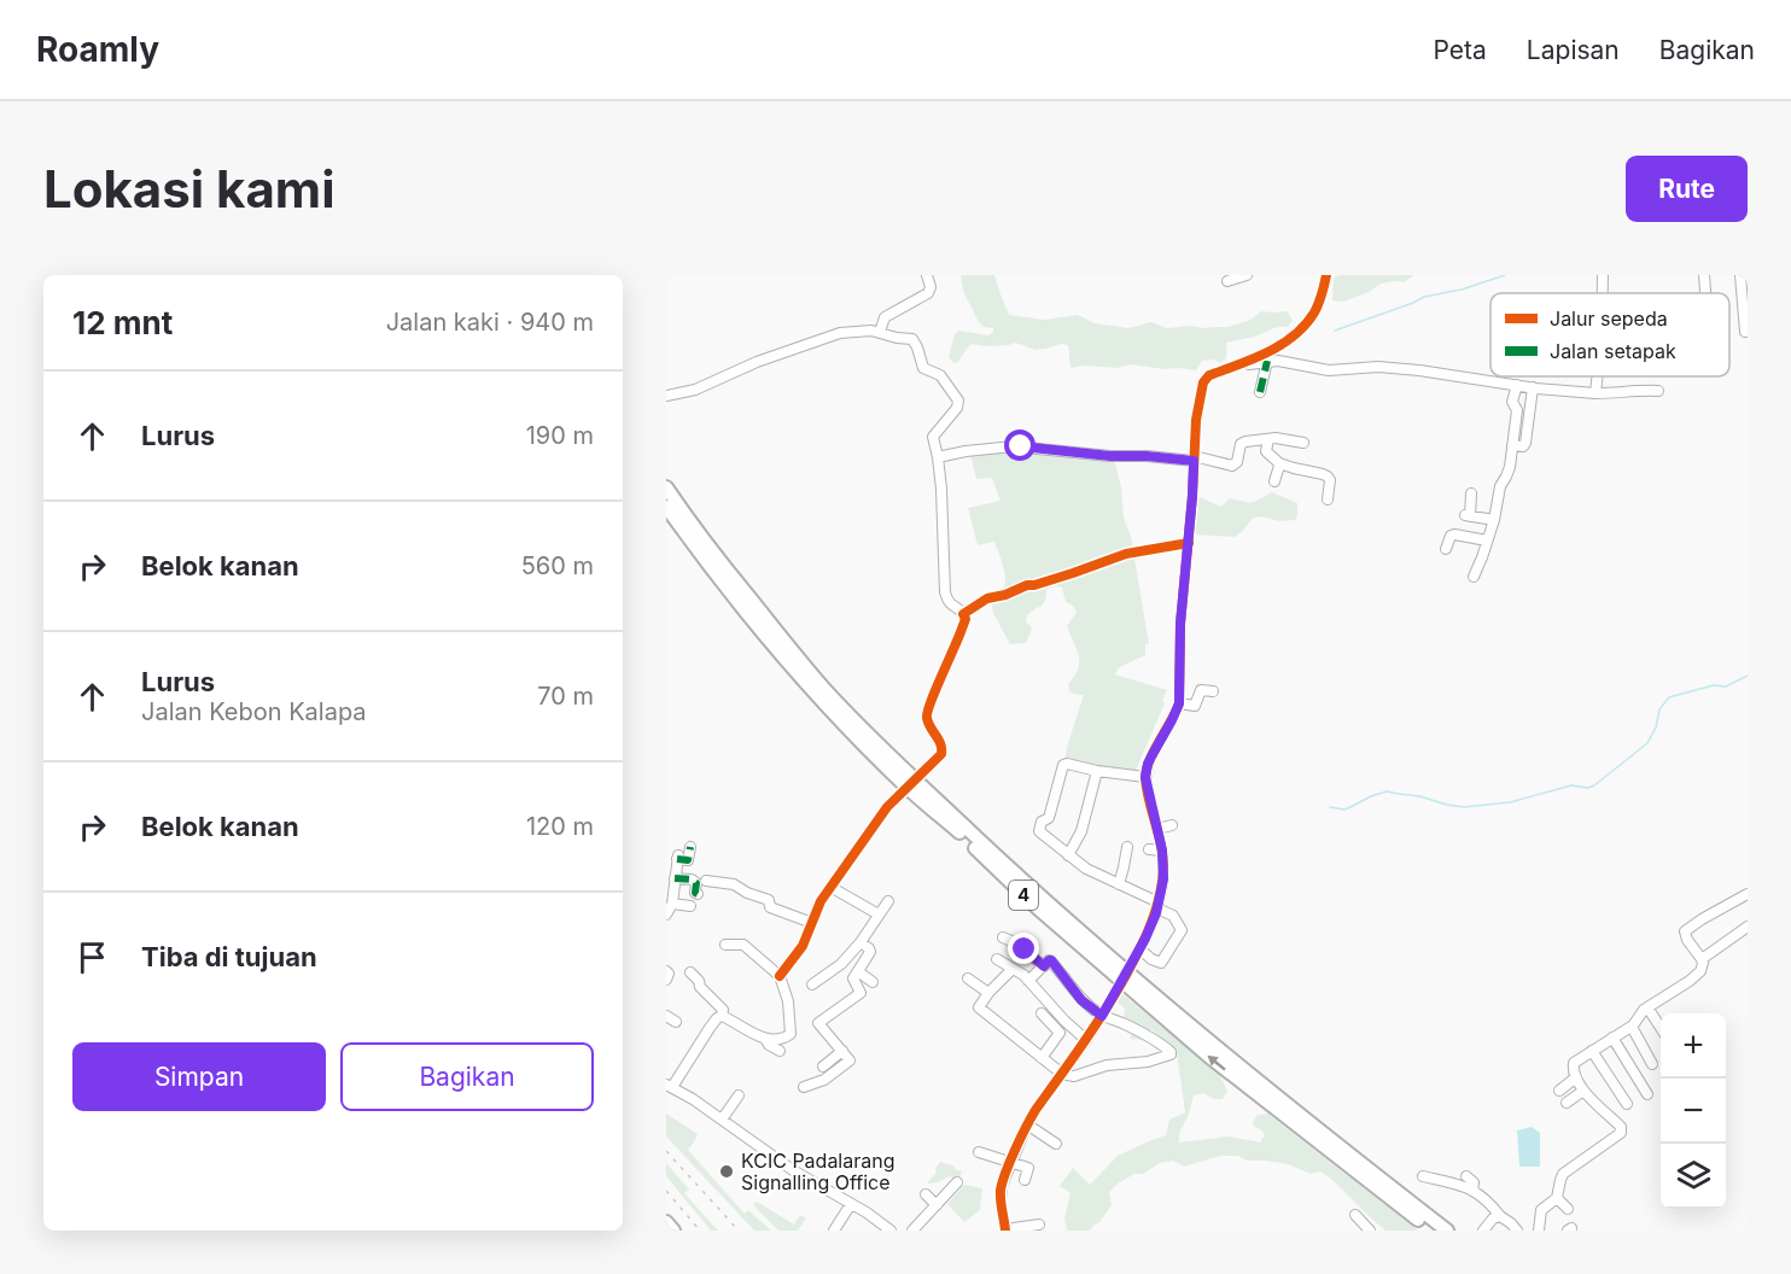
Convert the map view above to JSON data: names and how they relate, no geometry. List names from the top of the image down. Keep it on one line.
{"streets":{"highway":["4"]},"places":["KCIC Padalarang Signalling Office"],"legend":["Jalur sepeda","Jalan setapak"],"page":{"header":"Roamly","nav":["Peta","Lapisan","Bagikan"],"buttons":["Rute",["Simpan","Bagikan"]],"title":"Lokasi kami","heading":["12 mnt","Jalan kaki · 940 m"],"list":[["Lurus","190 m"],["Belok kanan","560 m"],["Lurus","Jalan Kebon Kalapa","70 m"],["Belok kanan","120 m"],"Tiba di tujuan"],"map_buttons":["+","−"]}}
